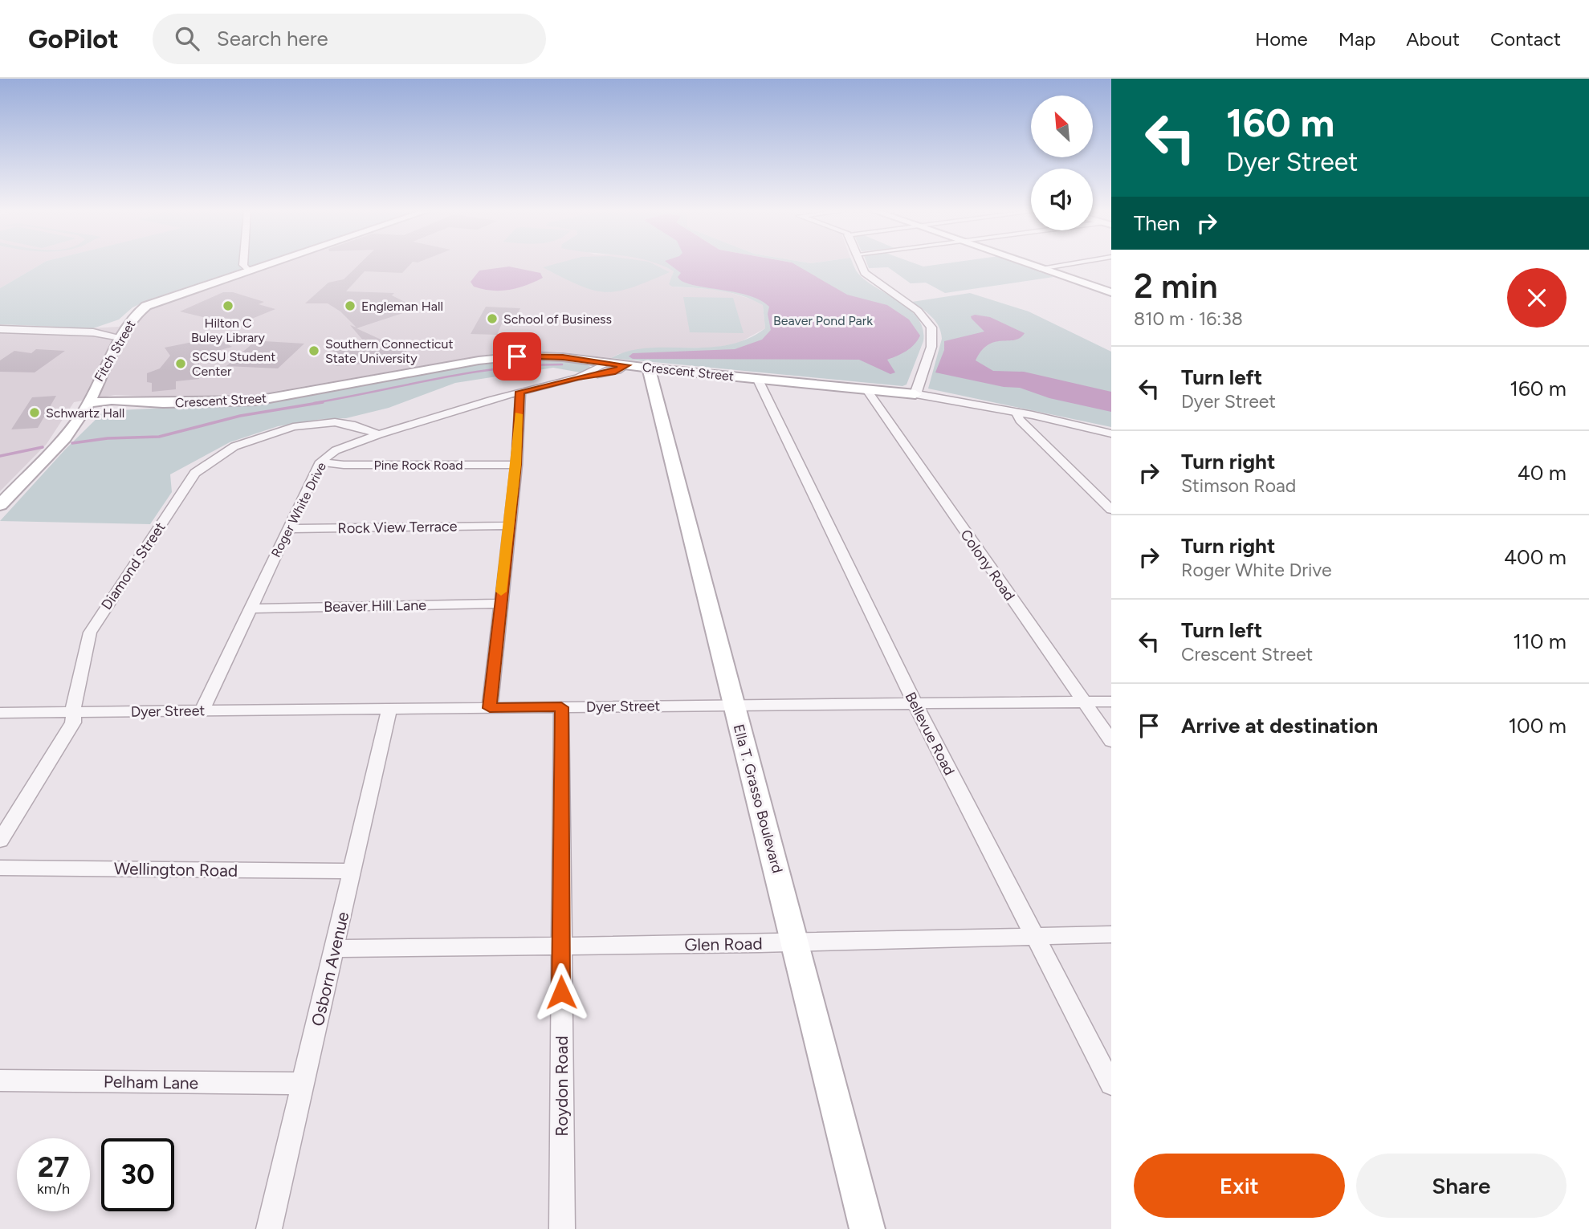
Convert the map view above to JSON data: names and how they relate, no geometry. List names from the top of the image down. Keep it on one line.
{"streets":{"main road":["Fitch Street","Crescent Street","Ella T. Grasso Boulevard"],"street":["Pine Rock Road","Roger White Drive","Rock View Terrace","Colony Road","Diamond Street","Beaver Hill Lane","Dyer Street","Bellevue Road","Wellington Road","Glen Road","Osborn Avenue","Pelham Lane","Roydon Road"]},"crossings":[["Fitch Street","Crescent Street"],["Crescent Street","Roger White Drive"],["Crescent Street","Colony Road"],["Crescent Street","Bellevue Road"],["Crescent Street","Ella T. Grasso Boulevard"],["Pine Rock Road","Roger White Drive"],["Roger White Drive","Rock View Terrace"],["Roger White Drive","Diamond Street"],["Roger White Drive","Beaver Hill Lane"],["Roger White Drive","Dyer Street"],["Roger White Drive","Ella T. Grasso Boulevard"],["Colony Road","Dyer Street"],["Diamond Street","Dyer Street"],["Dyer Street","Bellevue Road"],["Dyer Street","Ella T. Grasso Boulevard"],["Dyer Street","Osborn Avenue"],["Dyer Street","Roydon Road"],["Bellevue Road","Glen Road"],["Ella T. Grasso Boulevard","Glen Road"],["Wellington Road","Osborn Avenue"],["Glen Road","Osborn Avenue"],["Glen Road","Roydon Road"],["Osborn Avenue","Pelham Lane"]],"parks":["Beaver Pond Park"],"places":["Hilton C Buley Library","Engleman Hall","School of Business","Southern Connecticut State University","SCSU Student Center","Schwartz Hall"],"north":"top left","page":{"header":"GoPilot","search":"Search here","nav":["Home","Map","About","Contact"],"turn":["160 m","Dyer Street"],"then":"Then","heading":["2 min","810 m · 16:38"],"list":[{"name":"Turn left","note":"Dyer Street","value":"160 m"},{"name":"Turn right","note":"Stimson Road","value":"40 m"},{"name":"Turn right","note":"Roger White Drive","value":"400 m"},{"name":"Turn left","note":"Crescent Street","value":"110 m"},{"name":"Arrive at destination","value":"100 m"}],"speed":"27 km/h","limit":"30","buttons":["Exit","Share"]}}
